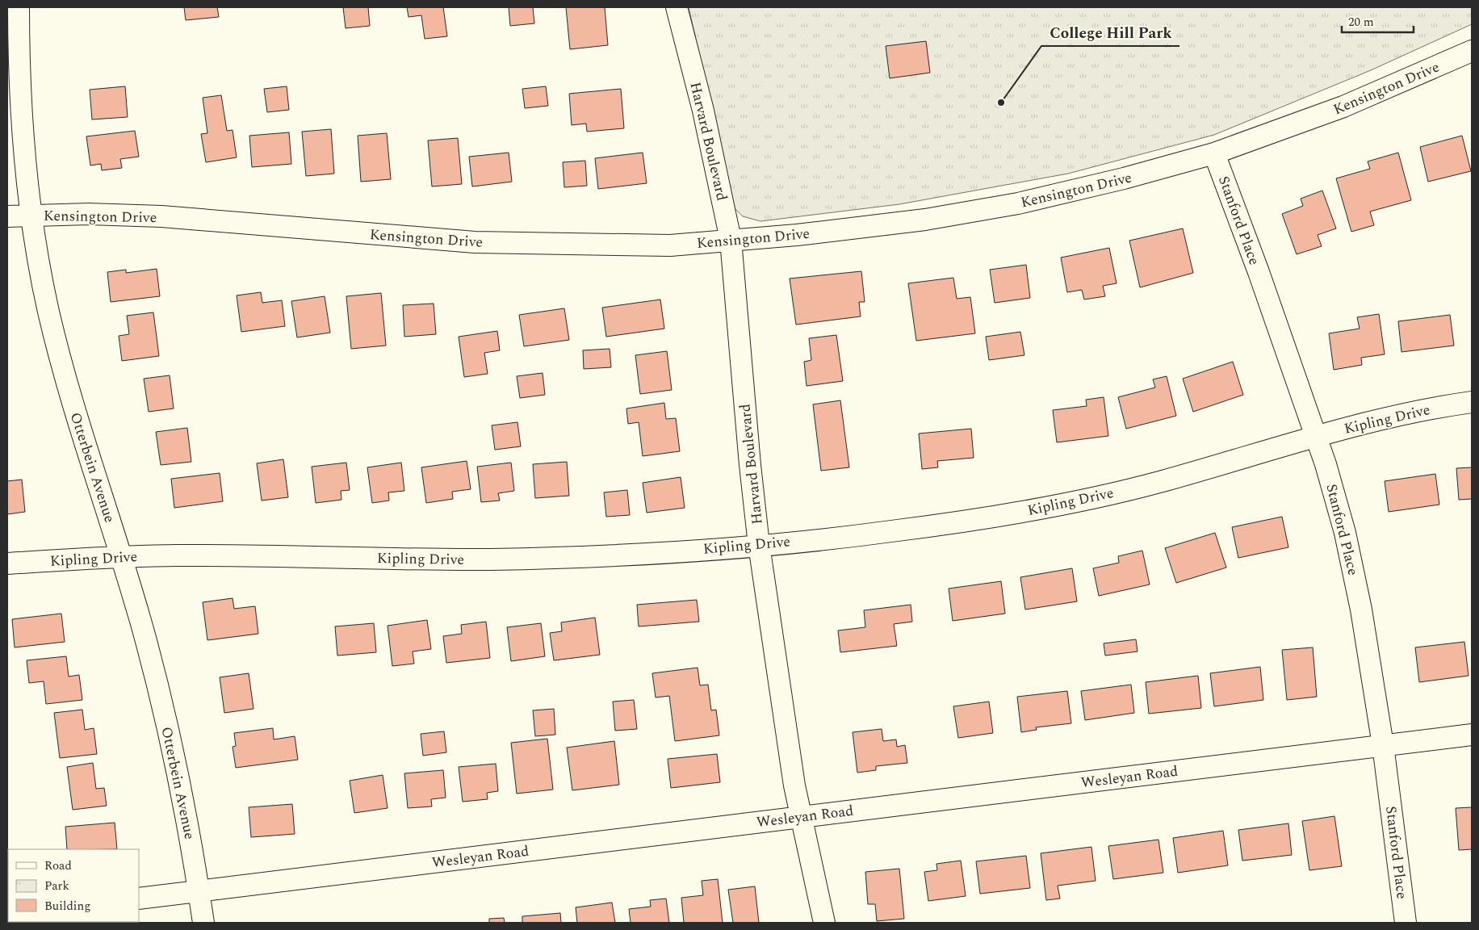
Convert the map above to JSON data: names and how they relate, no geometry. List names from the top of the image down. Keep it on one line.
{"streets":{"street":["Kensington Drive","Harvard Boulevard","Stanford Place","Kipling Drive","Otterbein Avenue","Wesleyan Road"]},"crossings":[["Kensington Drive","Harvard Boulevard"],["Kensington Drive","Stanford Place"],["Kensington Drive","Otterbein Avenue"],["Harvard Boulevard","Kipling Drive"],["Harvard Boulevard","Wesleyan Road"],["Stanford Place","Kipling Drive"],["Stanford Place","Wesleyan Road"],["Kipling Drive","Otterbein Avenue"],["Otterbein Avenue","Wesleyan Road"]],"places":["College Hill Park"],"legend":["Road","Park","Building"],"scale_bar":"20 m"}
